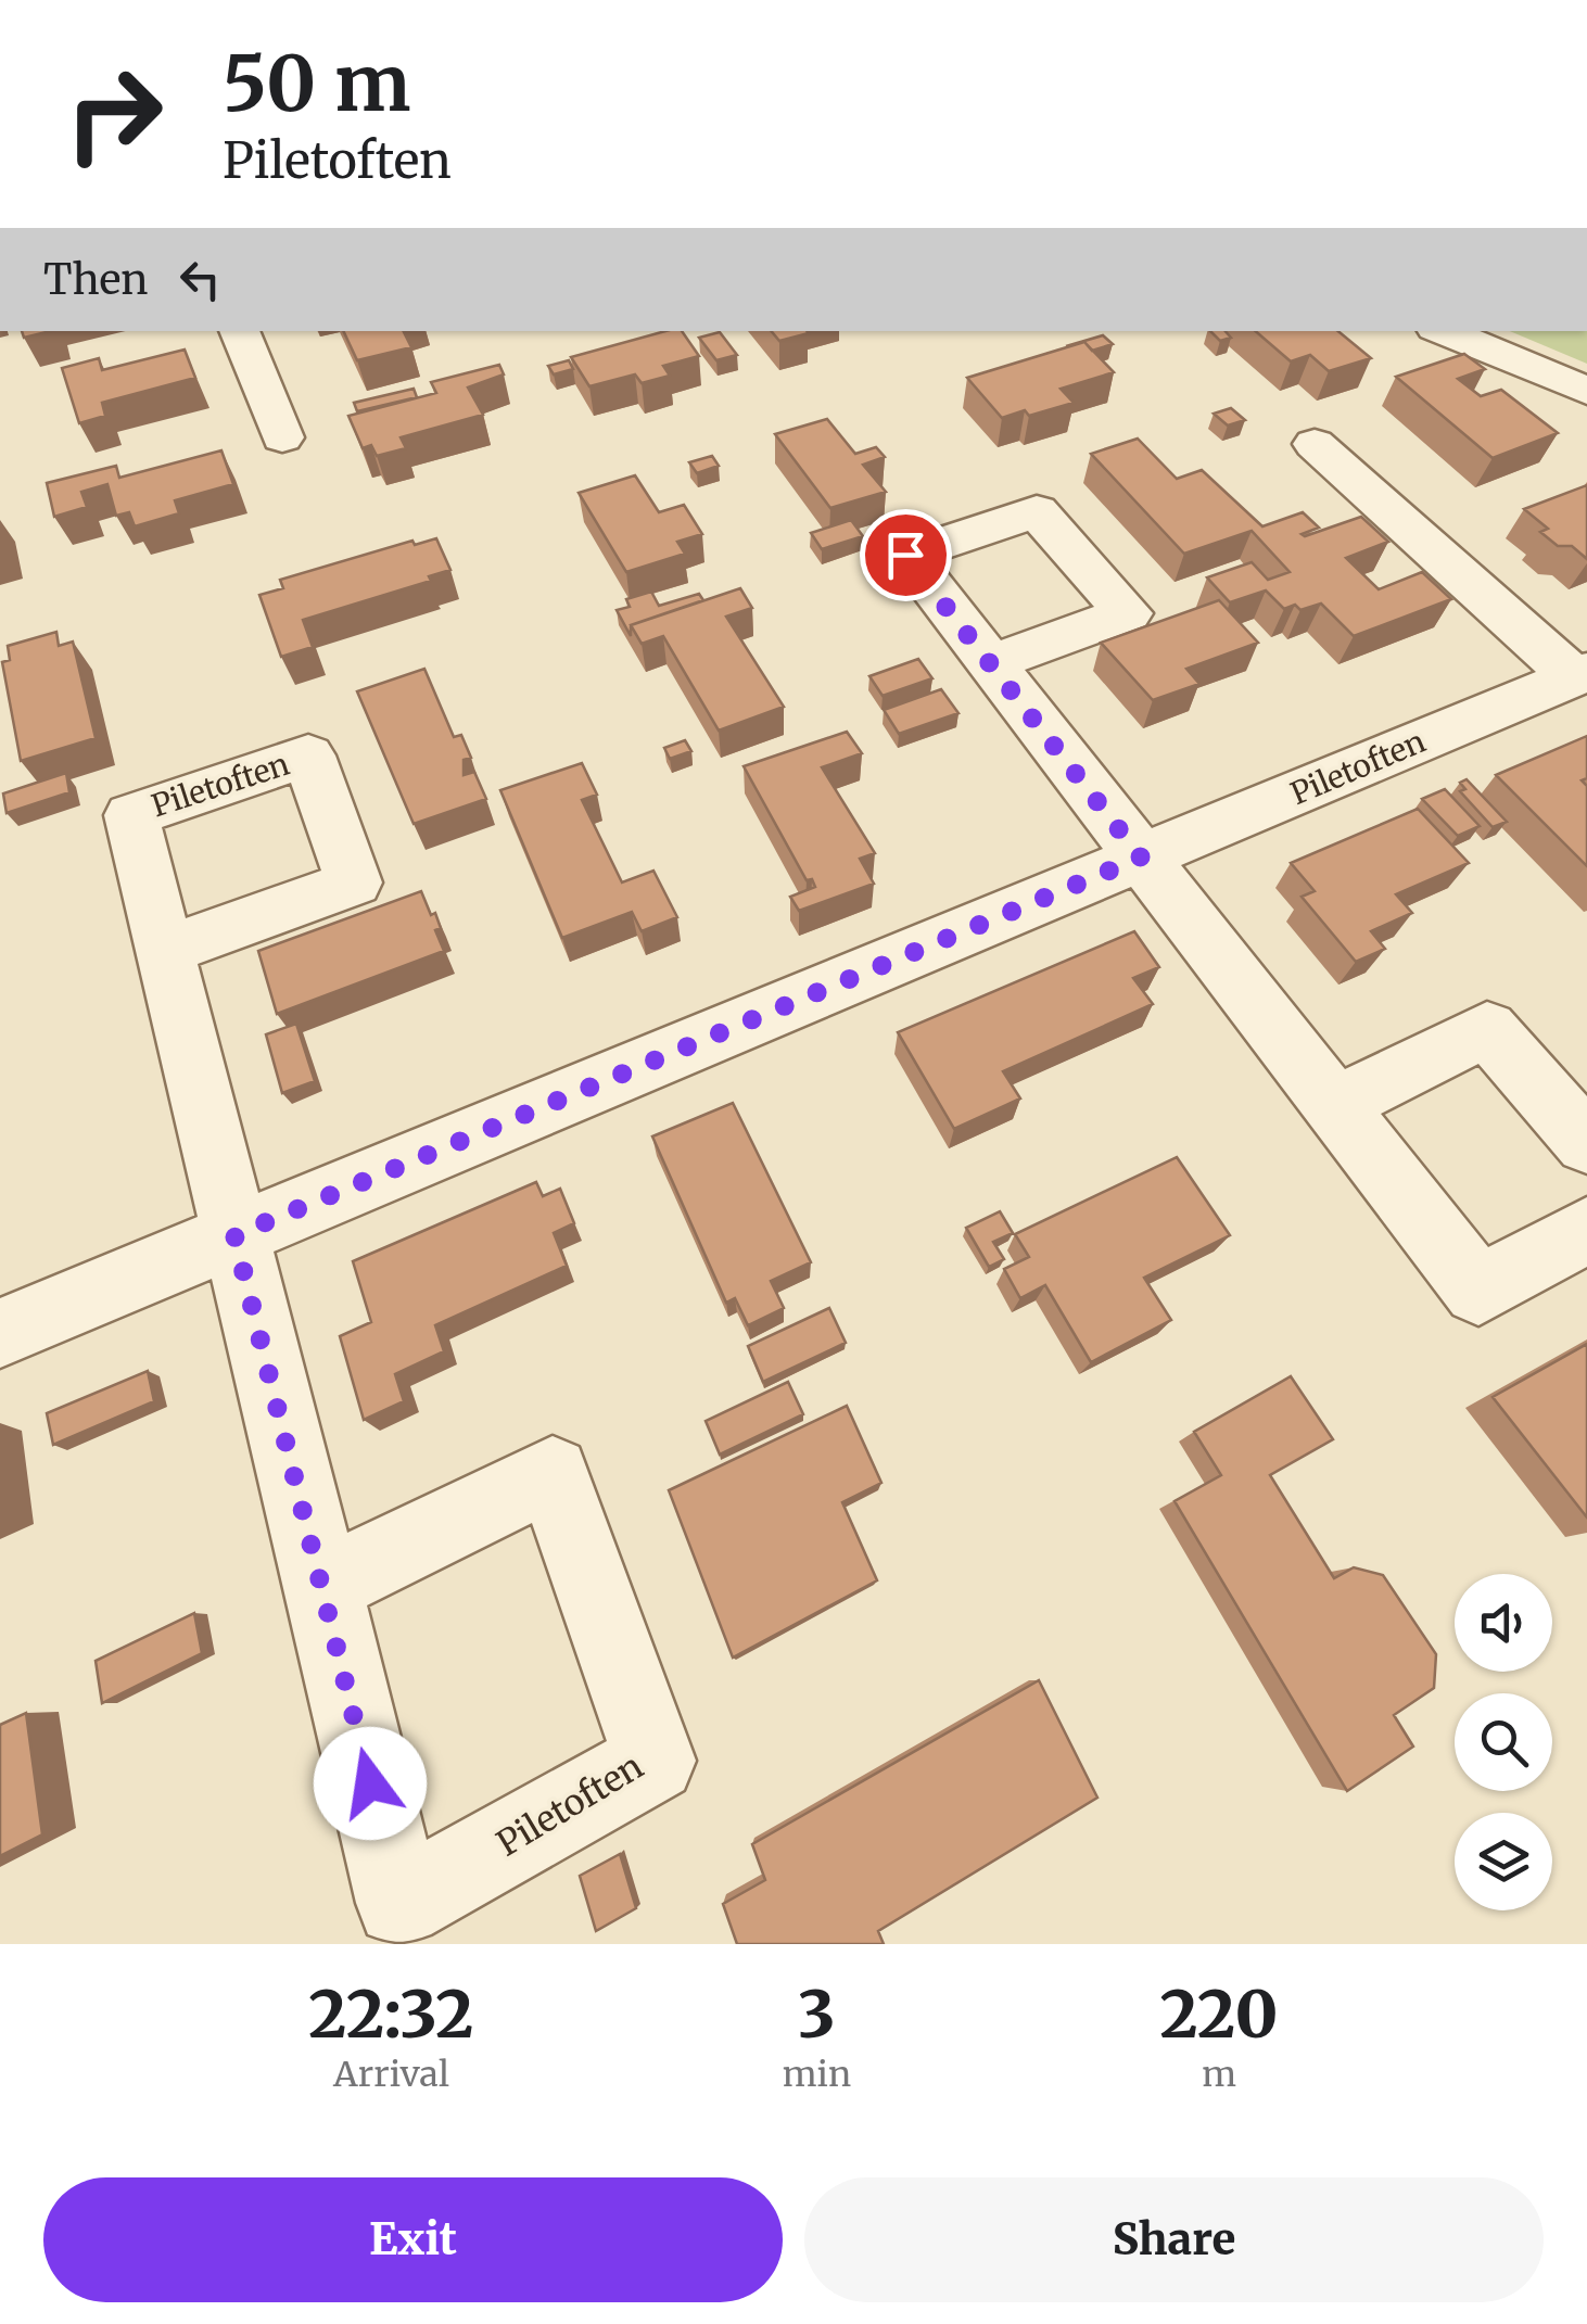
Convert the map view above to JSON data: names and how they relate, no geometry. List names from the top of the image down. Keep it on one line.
{"streets":{"street":["Piletoften"]},"page":{"turn":["50 m","Piletoften"],"then":"Then","eta":["22:32","Arrival","3","min","220","m"],"buttons":["Exit","Share"]}}
